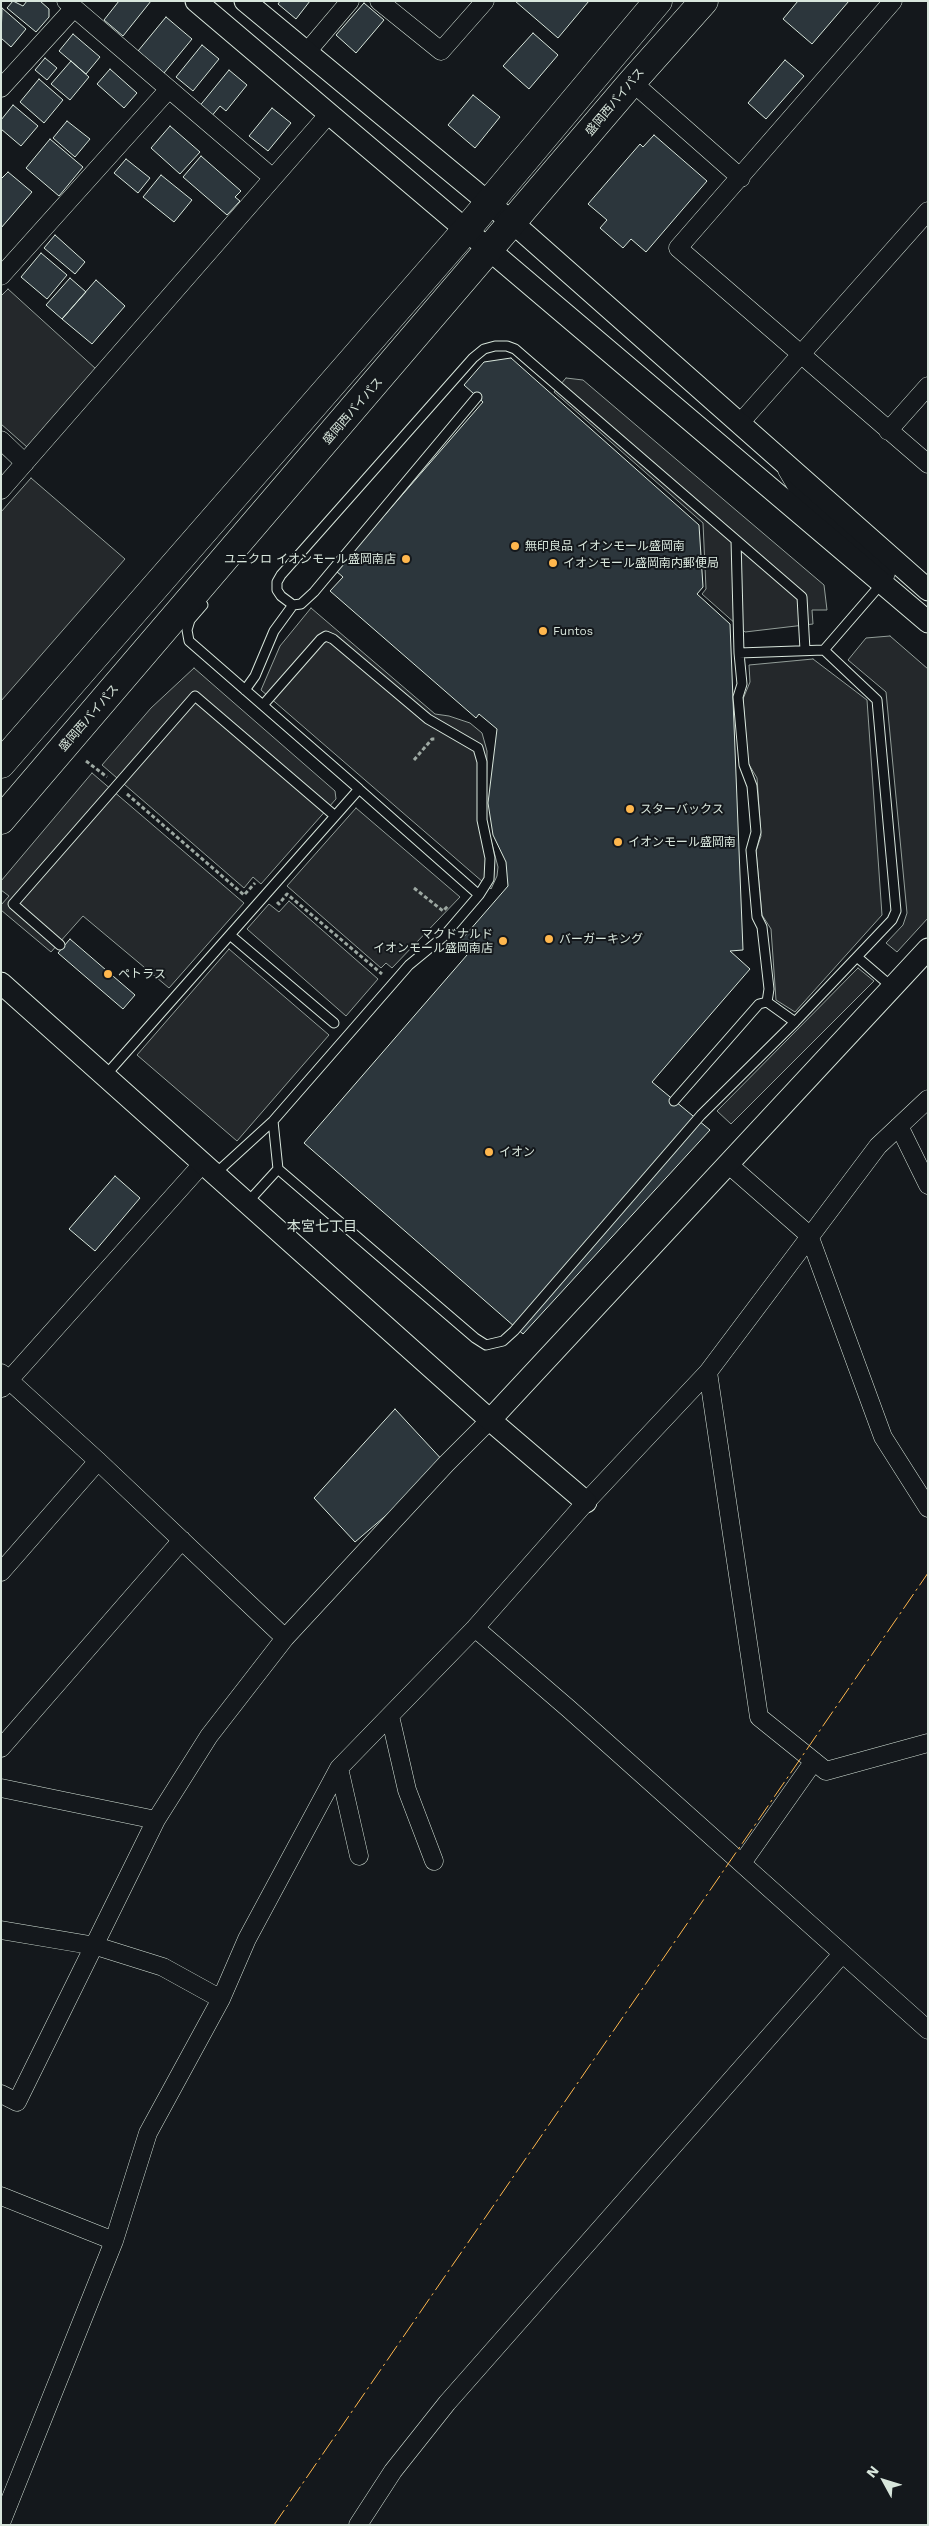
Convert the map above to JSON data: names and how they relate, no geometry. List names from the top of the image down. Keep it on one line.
{"streets":{"highway":["盛岡西バイパス"]},"districts":["本宮七丁目"],"places":["無印良品 イオンモール盛岡南","ユニクロ イオンモール盛岡南店","イオンモール盛岡南内郵便局","Funtos","スターバックス","イオンモール盛岡南","バーガーキング","マクドナルド イオンモール盛岡南店","ペトラス","イオン"],"north":"top left"}
